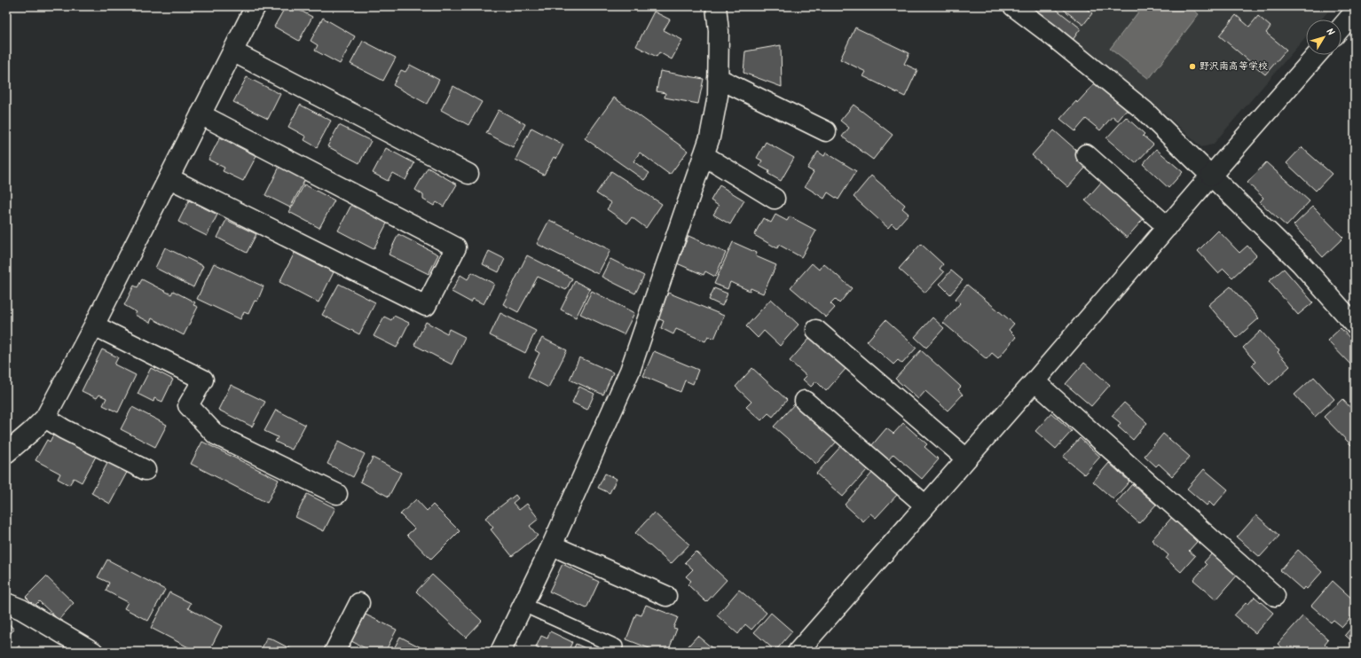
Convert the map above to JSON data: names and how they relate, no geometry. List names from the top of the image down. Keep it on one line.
{"places":["野沢南高等学校"],"north":"top right"}
